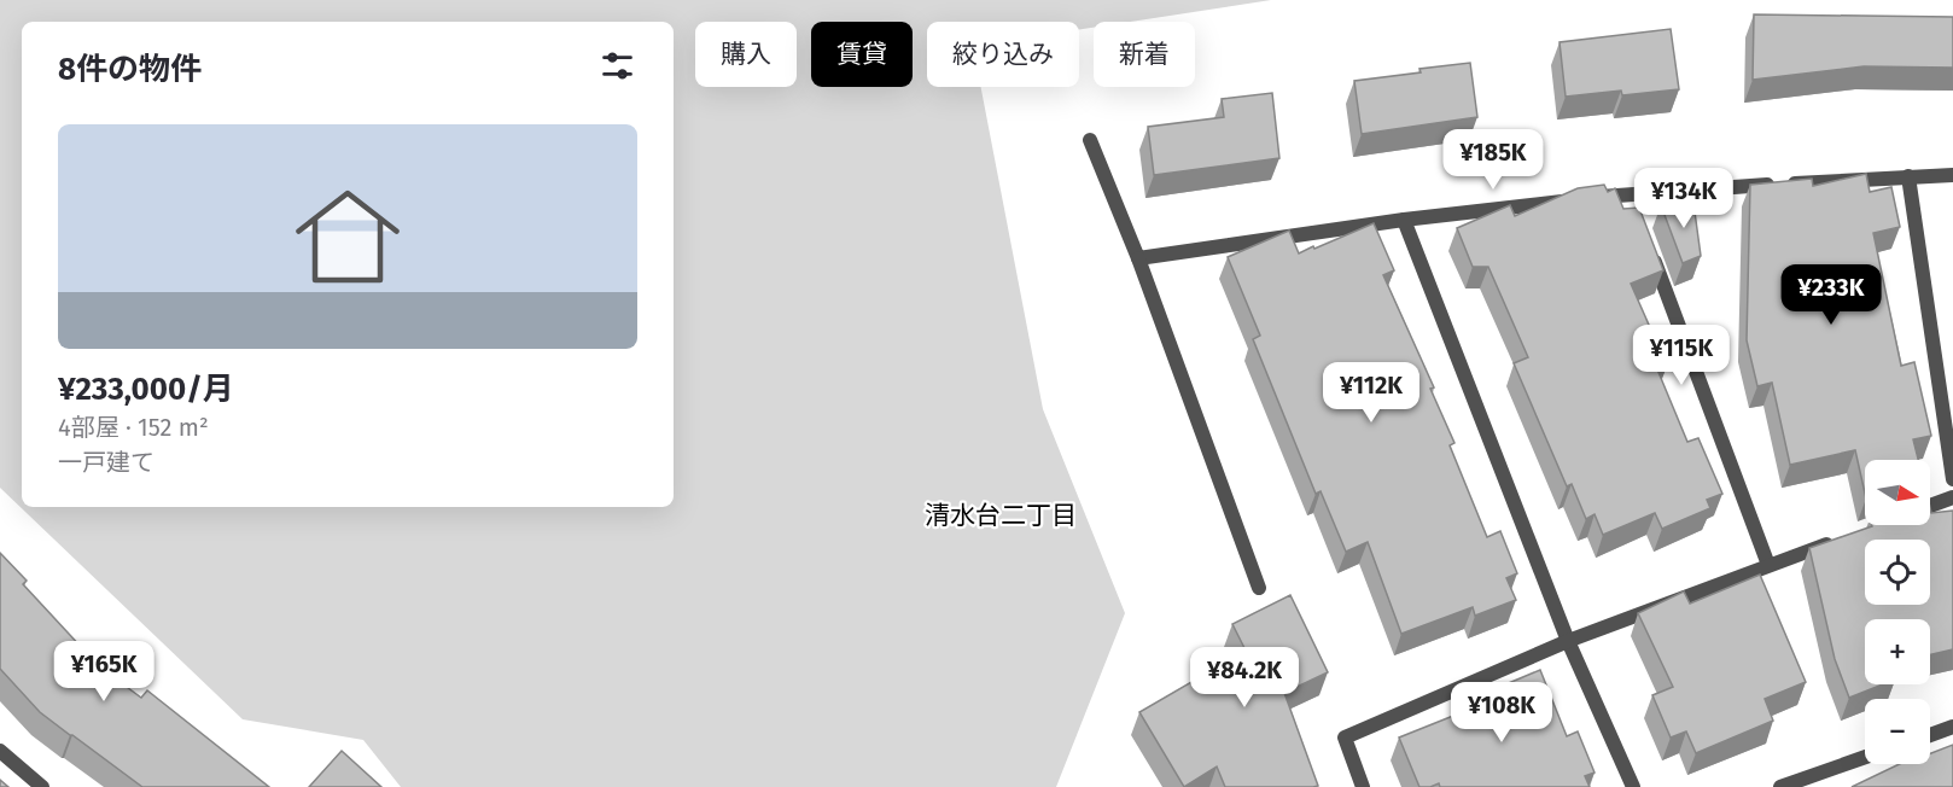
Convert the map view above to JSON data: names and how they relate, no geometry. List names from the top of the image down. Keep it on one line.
{"districts":["清水台二丁目"],"north":"right","page":{"chip":["購入","賃貸","絞り込み","新着"],"heading":"8件の物件","list":[{"name":"¥233,000/月","note":"4部屋 · 152 m² · 一戸建て"}],"price":["¥185K","¥134K","¥233K","¥115K","¥112K","¥165K","¥84.2K","¥108K"],"map_buttons":["+","−"]}}
